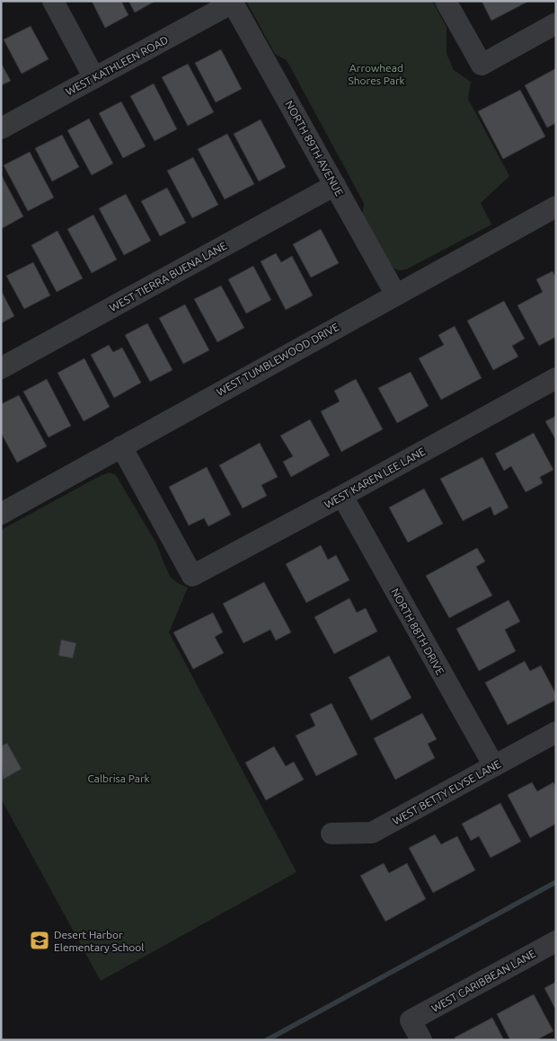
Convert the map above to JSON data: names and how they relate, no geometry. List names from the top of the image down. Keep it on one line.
{"streets":{"street":["WEST KATHLEEN ROAD","NORTH 89TH AVENUE","WEST TIERRA BUENA LANE","WEST TUMBLEWOOD DRIVE","WEST KAREN LEE LANE","NORTH 88TH DRIVE","WEST BETTY ELYSE LANE","WEST CARIBBEAN LANE"]},"crossings":[["WEST KATHLEEN ROAD","NORTH 89TH AVENUE"],["NORTH 89TH AVENUE","WEST TIERRA BUENA LANE"],["NORTH 89TH AVENUE","WEST TUMBLEWOOD DRIVE"],["WEST TUMBLEWOOD DRIVE","WEST KAREN LEE LANE"],["WEST KAREN LEE LANE","NORTH 88TH DRIVE"],["NORTH 88TH DRIVE","WEST BETTY ELYSE LANE"]],"parks":["Arrowhead Shores Park","Calbrisa Park"],"places":{"school or university":["Desert Harbor Elementary School"]}}
